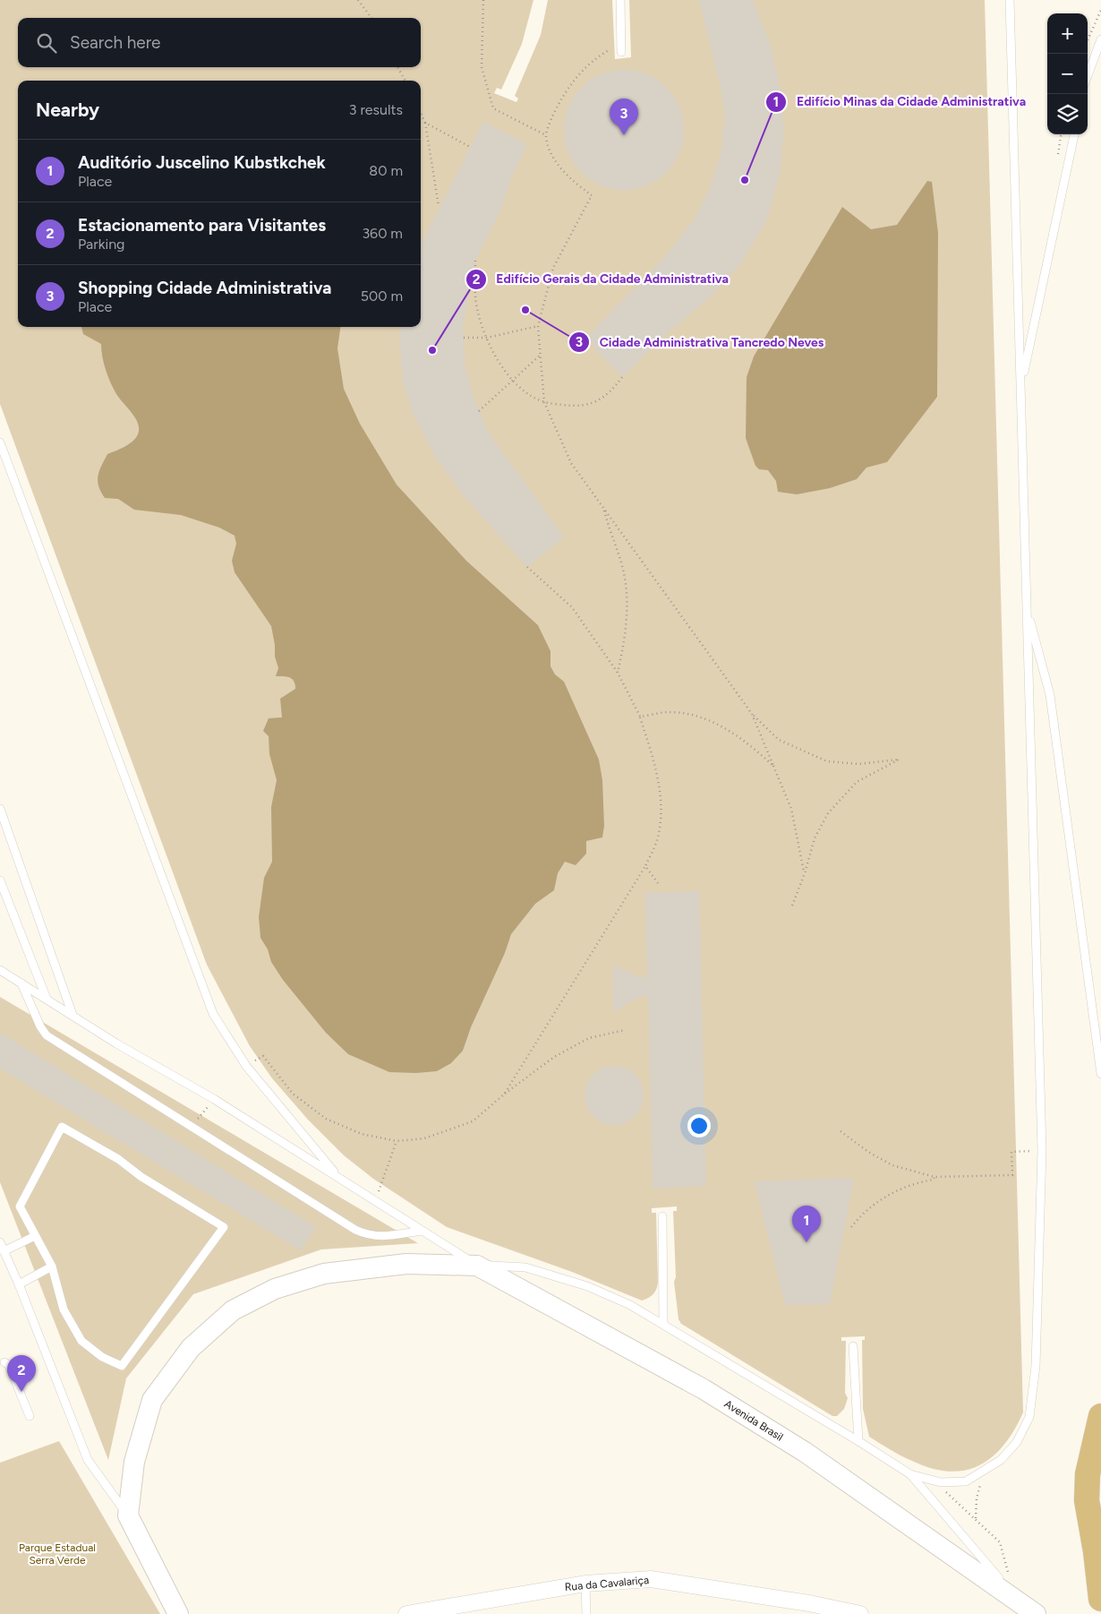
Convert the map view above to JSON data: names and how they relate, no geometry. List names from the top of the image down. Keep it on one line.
{"streets":{"street":["Avenida Brasil","Rua da Cavalariça"]},"parks":["Parque Estadual Serra Verde"],"places":["Edifício Minas da Cidade Administrativa","Cidade Administrativa Tancredo Neves","Edifício Gerais da Cidade Administrativa"],"page":{"map_buttons":["+","−"],"search":"Search here","heading":["Nearby","3 results"],"pins":["3","1","2"],"list":[{"mark":"1","name":"Auditório Juscelino Kubstkchek","note":"Place","value":"80 m"},{"mark":"2","name":"Estacionamento para Visitantes","note":"Parking","value":"360 m"},{"mark":"3","name":"Shopping Cidade Administrativa","note":"Place","value":"500 m"}]}}
